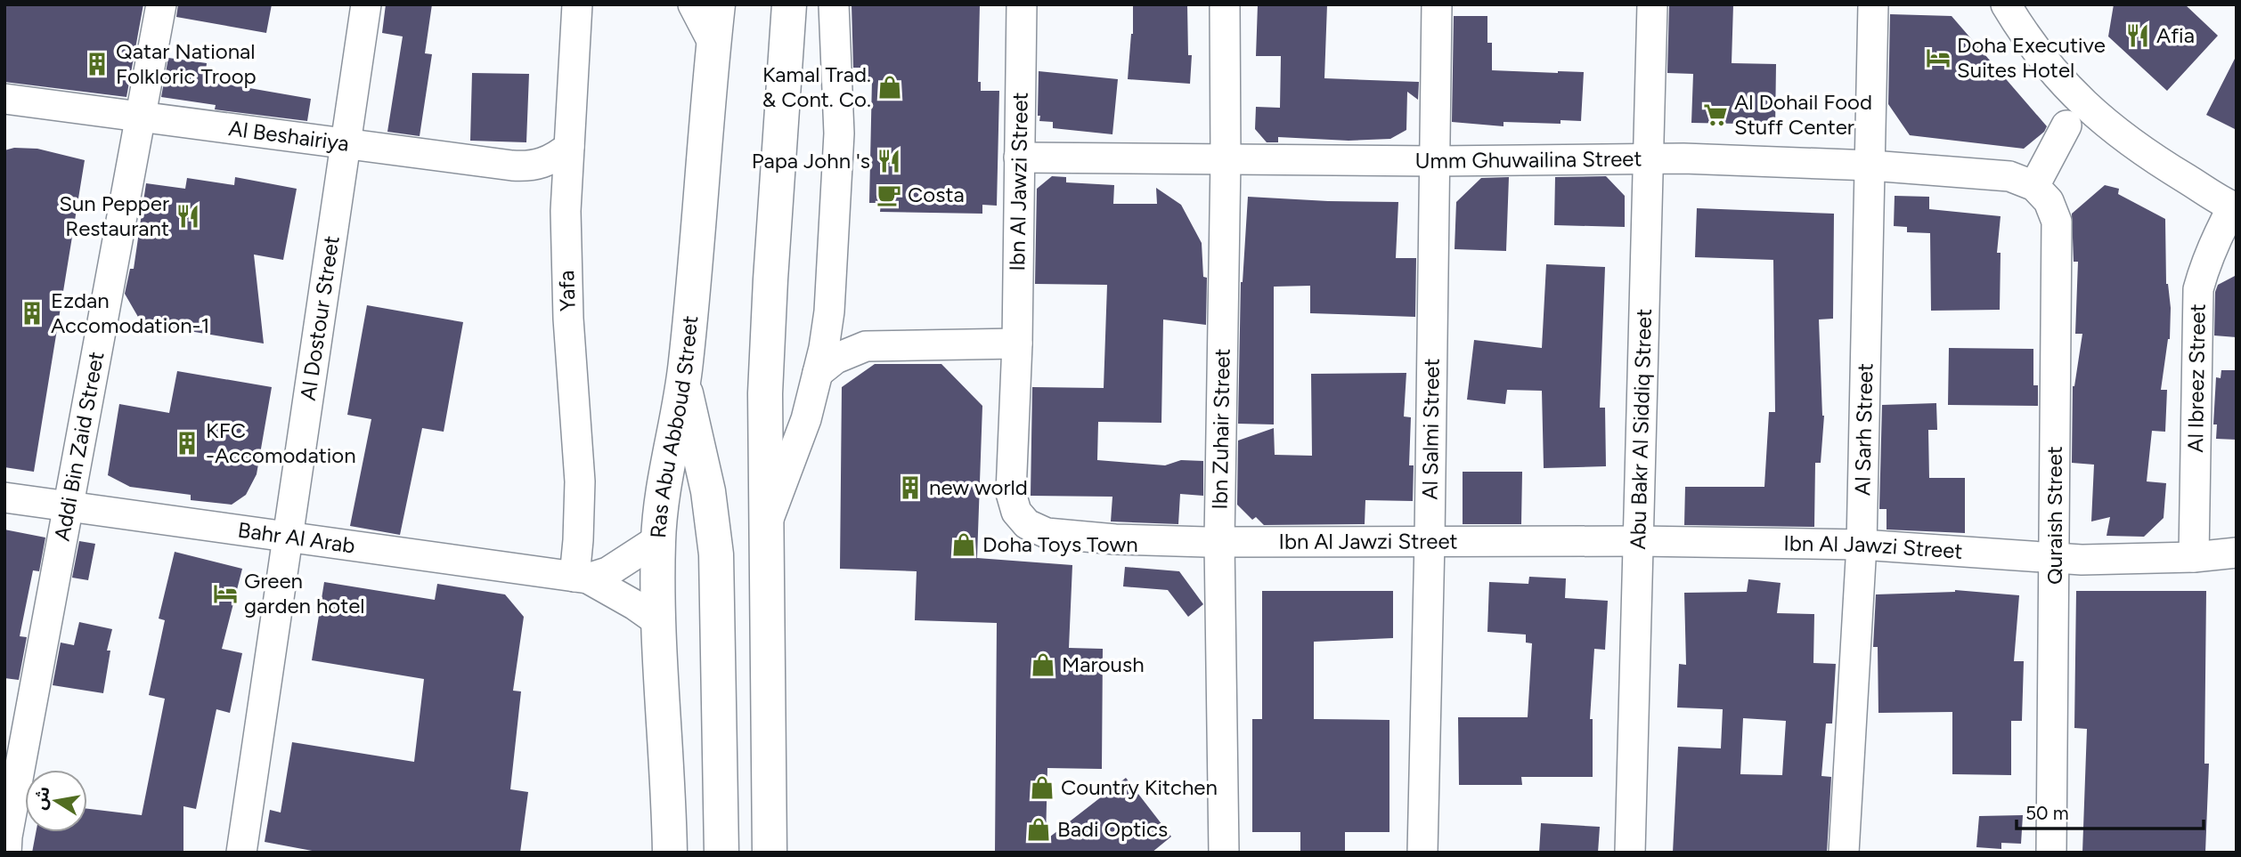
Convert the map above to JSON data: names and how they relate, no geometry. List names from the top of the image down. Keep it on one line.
{"streets":{"main road":["Ras Abu Abboud Street"],"street":["Al Beshairiya","Umm Ghuwailina Street","Ibn Al Jawzi Street","Yafa","Al Dostour Street","Al Ibreez Street","Ibn Zuhair Street","Al Salmi Street","Abu Bakr Al Siddiq Street","Al Sarh Street","Addi Bin Zaid Street","Quraish Street","Bahr Al Arab"]},"crossings":[["Al Beshairiya","Yafa"],["Al Beshairiya","Al Dostour Street"],["Al Beshairiya","Addi Bin Zaid Street"],["Umm Ghuwailina Street","Ibn Al Jawzi Street"],["Umm Ghuwailina Street","Ibn Zuhair Street"],["Umm Ghuwailina Street","Al Salmi Street"],["Umm Ghuwailina Street","Abu Bakr Al Siddiq Street"],["Umm Ghuwailina Street","Al Sarh Street"],["Umm Ghuwailina Street","Quraish Street"],["Ibn Al Jawzi Street","Al Ibreez Street"],["Ibn Al Jawzi Street","Ibn Zuhair Street"],["Ibn Al Jawzi Street","Al Salmi Street"],["Ibn Al Jawzi Street","Abu Bakr Al Siddiq Street"],["Ibn Al Jawzi Street","Al Sarh Street"],["Ibn Al Jawzi Street","Quraish Street"],["Yafa","Bahr Al Arab"],["Al Dostour Street","Bahr Al Arab"],["Ras Abu Abboud Street","Bahr Al Arab"],["Addi Bin Zaid Street","Bahr Al Arab"]],"places":{"restaurant":["Afia","Papa John 's","Sun Pepper Restaurant"],"hotel":["Doha Executive Suites Hotel","Green garden hotel"],"building":["Qatar National Folkloric Troop","Ezdan Accomodation-1","KFC -Accomodation","new world"],"shop":["Kamal Trad. & Cont. Co.","Doha Toys Town","Maroush","Country Kitchen","Badi Optics"],"supermarket":["Al Dohail Food Stuff Center"],"cafe":["Costa"]},"scale_bar":"50 m","north":"left"}
